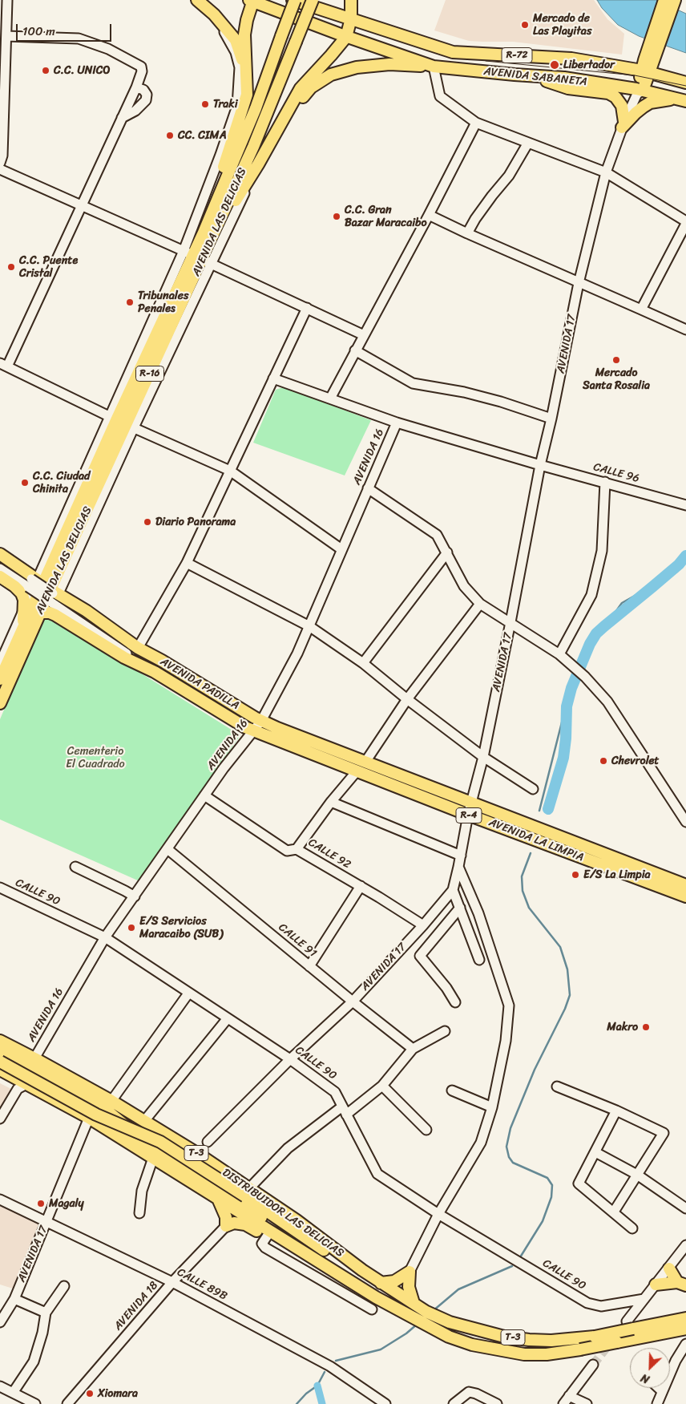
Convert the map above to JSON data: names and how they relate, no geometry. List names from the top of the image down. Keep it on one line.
{"streets":{"main road":["R-72","AVENIDA SABANETA","AVENIDA LAS DELICIAS","AVENIDA 17","R-16","AVENIDA PADILLA","R-4","AVENIDA LA LIMPIA","T-3","DISTRIBUIDOR LAS DELICIAS"],"street":["AVENIDA 16","CALLE 96","CALLE 92","CALLE 90","CALLE 91","CALLE 89B","AVENIDA 18"]},"crossings":[["R-72","AVENIDA SABANETA"],["R-72","AVENIDA LAS DELICIAS"],["AVENIDA SABANETA","AVENIDA 17"],["AVENIDA LAS DELICIAS","AVENIDA PADILLA"],["AVENIDA 17","CALLE 96"],["AVENIDA 17","AVENIDA LA LIMPIA"],["AVENIDA 17","CALLE 92"],["AVENIDA 17","CALLE 90"],["AVENIDA 17","CALLE 91"],["AVENIDA 17","DISTRIBUIDOR LAS DELICIAS"],["AVENIDA 17","CALLE 89B"],["AVENIDA 16","CALLE 96"],["AVENIDA 16","AVENIDA PADILLA"],["AVENIDA 16","AVENIDA LA LIMPIA"],["AVENIDA 16","CALLE 92"],["AVENIDA 16","CALLE 90"],["AVENIDA 16","CALLE 91"],["AVENIDA 16","DISTRIBUIDOR LAS DELICIAS"],["AVENIDA PADILLA","R-4"],["AVENIDA PADILLA","AVENIDA LA LIMPIA"],["T-3","DISTRIBUIDOR LAS DELICIAS"],["CALLE 89B","AVENIDA 18"]],"parks":["Cementerio El Cuadrado"],"places":["Mercado de Las Playitas","Libertador","C.C. UNICO","Traki","CC. CIMA","C.C. Gran Bazar Maracaibo","C.C. Puente Cristal","Tribunales Penales","Mercado Santa Rosalia","C.C. Ciudad Chinita","Diario Panorama","Chevrolet","E/S La Limpia","E/S Servicios Maracaibo (SUB)","Makro","Magaly","Xiomara"],"scale_bar":"100 m","north":"bottom left"}
